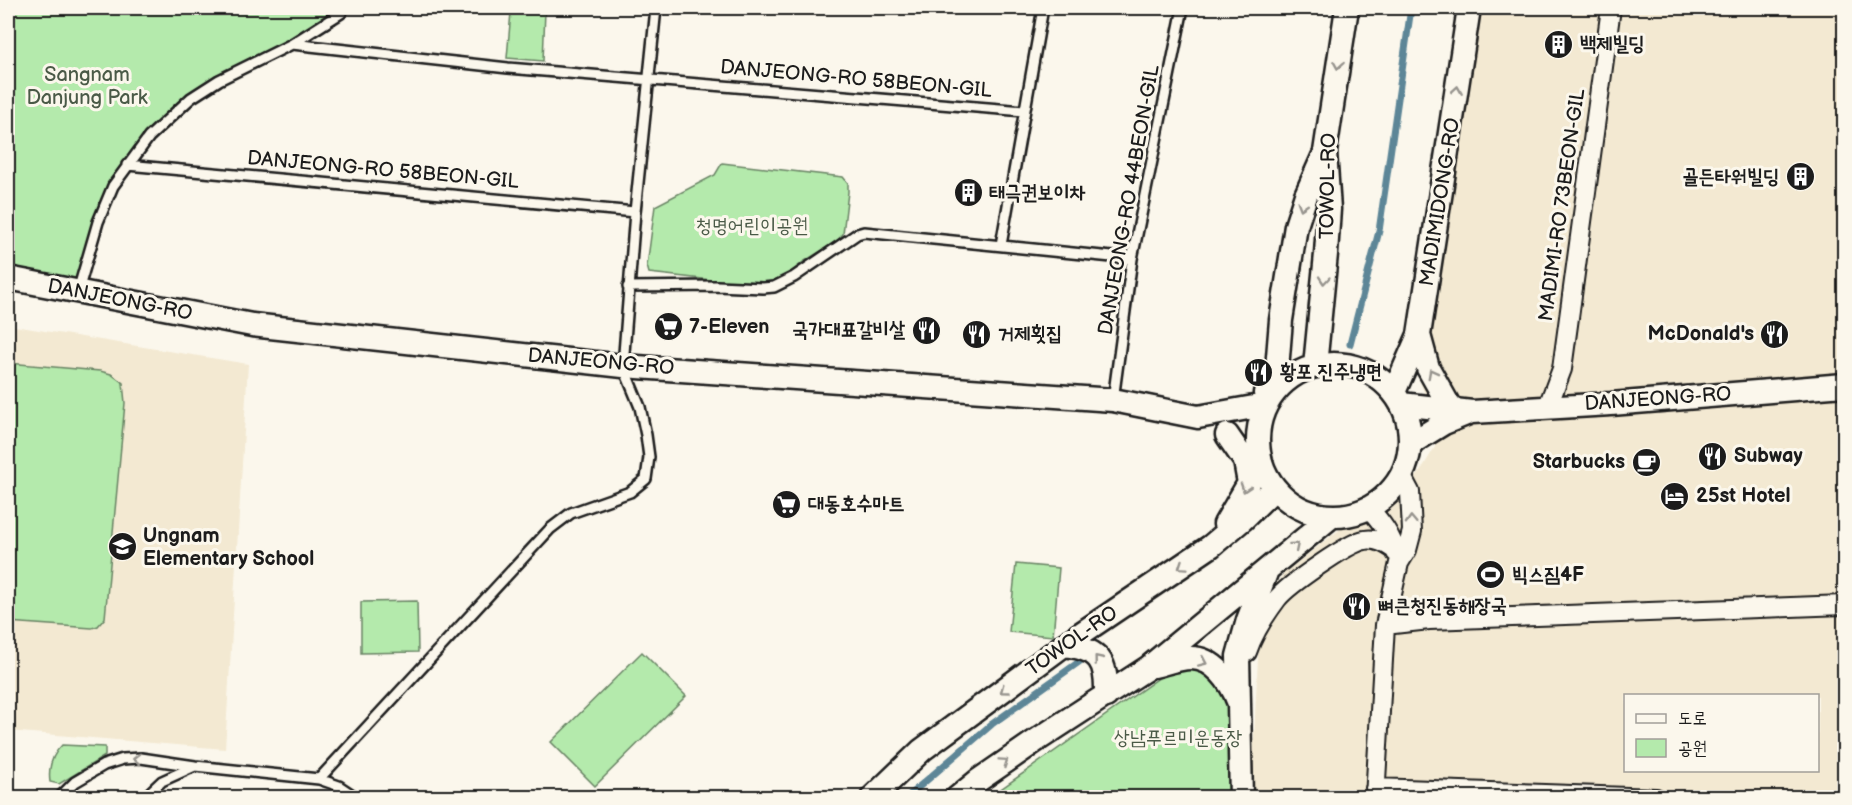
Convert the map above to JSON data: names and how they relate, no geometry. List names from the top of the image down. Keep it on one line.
{"streets":{"street":["TOWOL-RO","MADIMIDONG-RO","MADIMI-RO 73BEON-GIL","DANJEONG-RO"],"lane":["DANJEONG-RO 58BEON-GIL","DANJEONG-RO 44BEON-GIL"]},"crossings":[["TOWOL-RO","MADIMIDONG-RO"],["TOWOL-RO","DANJEONG-RO"],["DANJEONG-RO 44BEON-GIL","DANJEONG-RO"],["MADIMIDONG-RO","DANJEONG-RO"],["MADIMI-RO 73BEON-GIL","DANJEONG-RO"]],"parks":["Sangnam Danjung Park","청명어린이공원","상남푸르미운동장"],"places":{"building":["백제빌딩","골든타워빌딩","태극권보이차"],"supermarket":["7-Eleven","대동호수마트"],"restaurant":["국가대표갈비살","거제횟집","McDonald's","황포 진주냉면","Subway","뼈큰청진동해장국"],"cafe":["Starbucks"],"hotel":["25st Hotel"],"school or university":["Ungnam Elementary School"],"sports":["빅스짐4F"]},"legend":["도로","공원"]}
